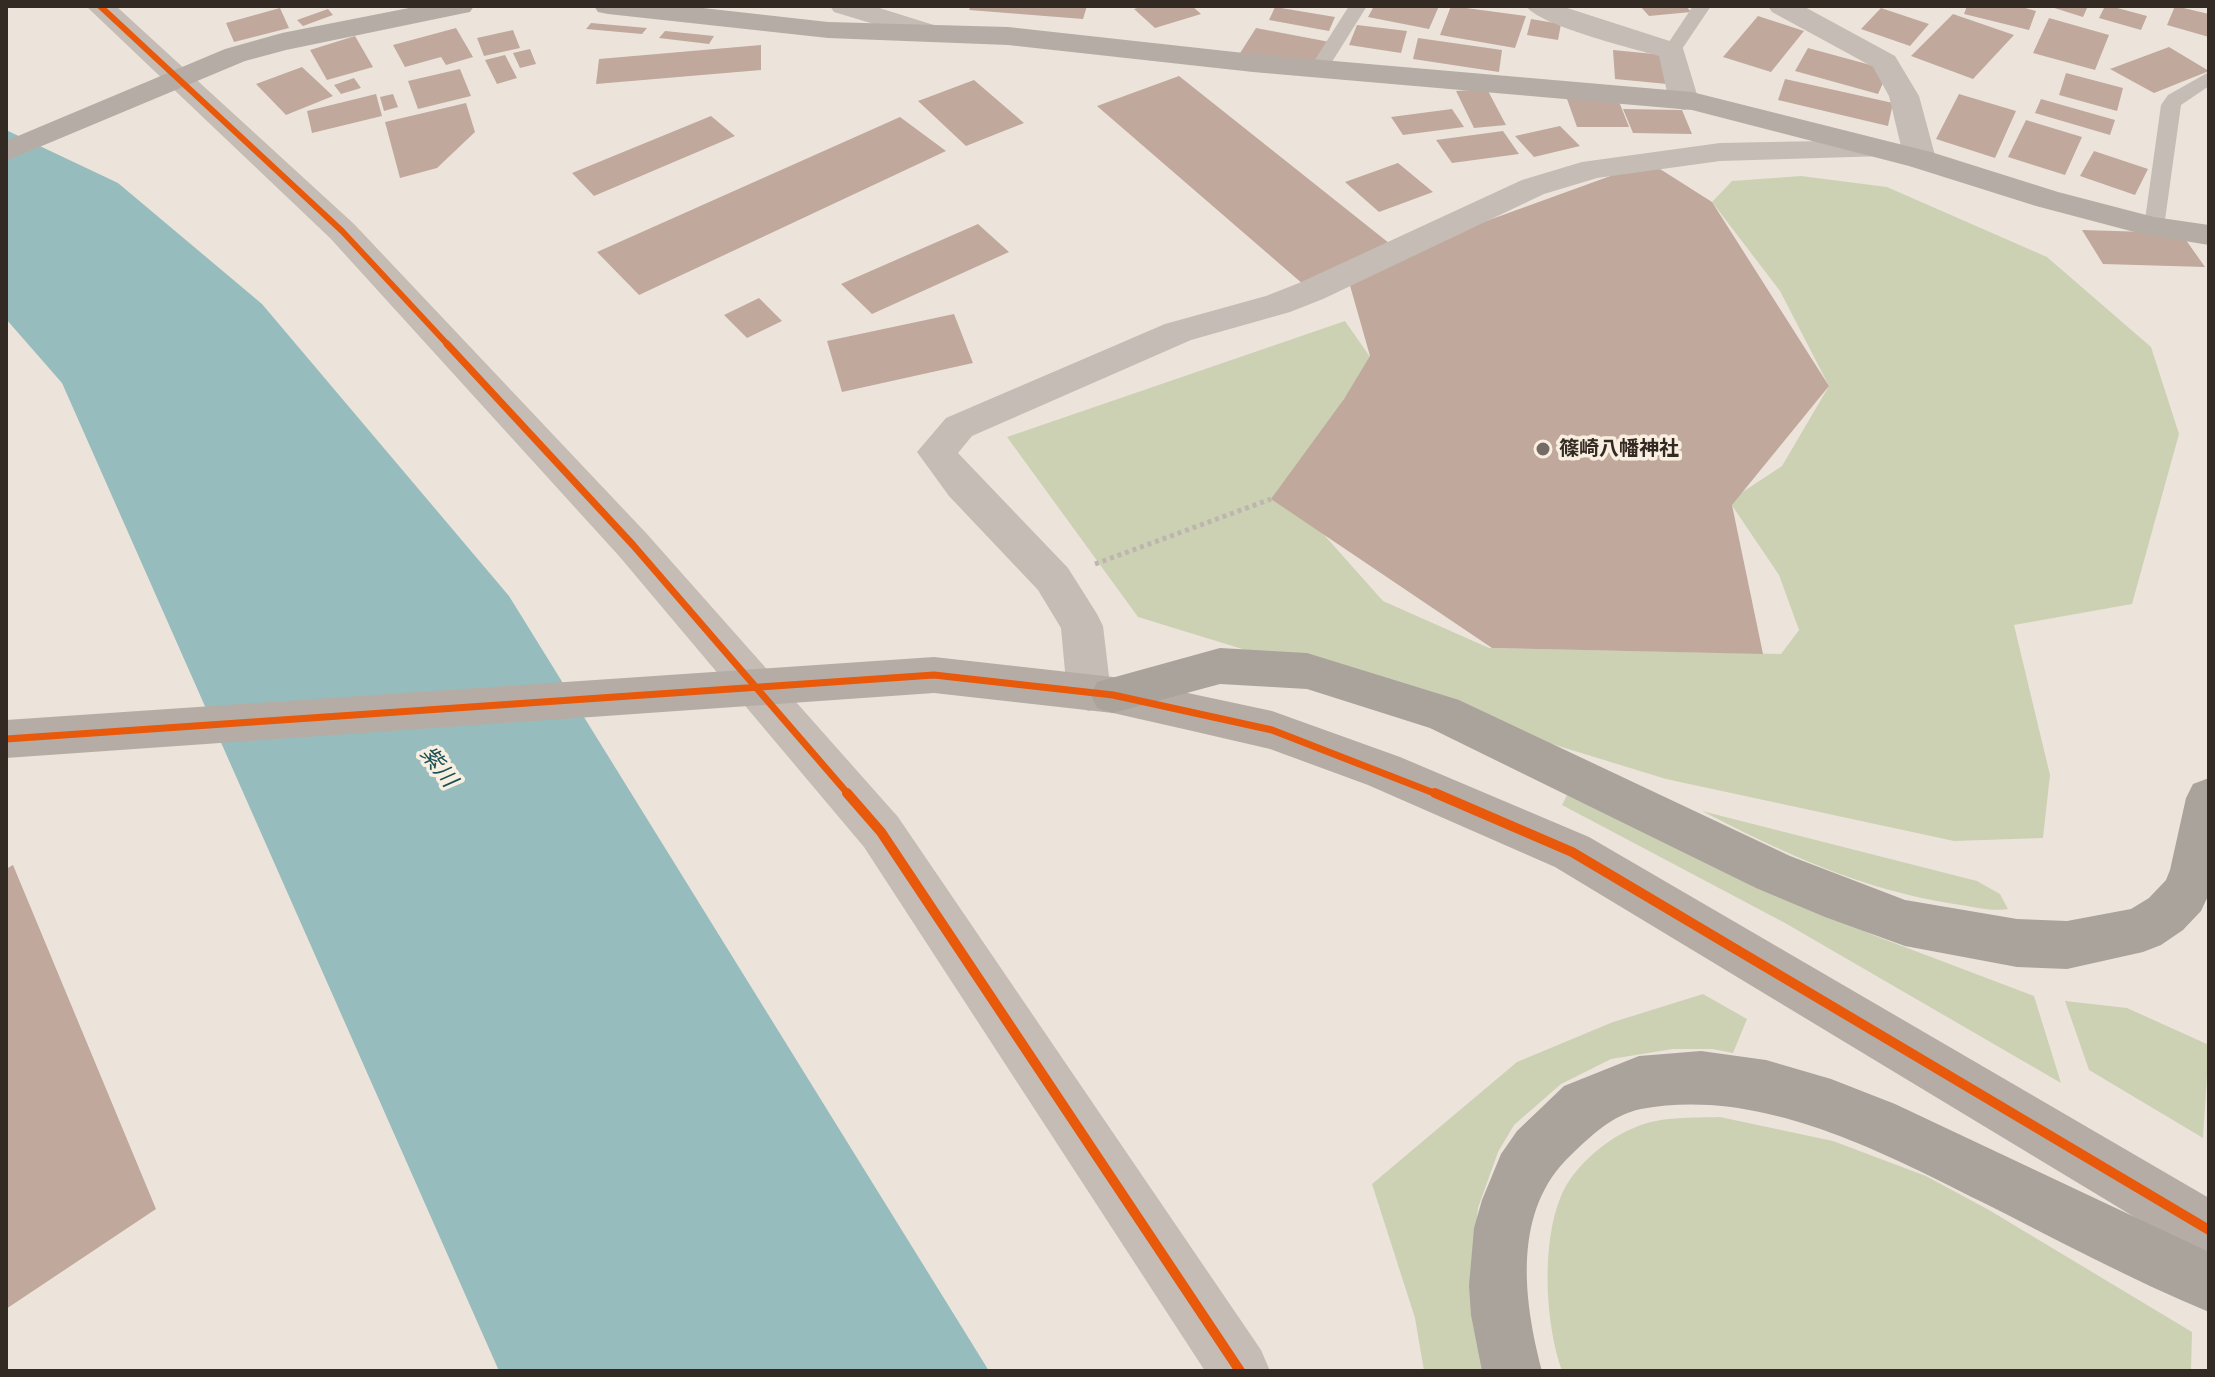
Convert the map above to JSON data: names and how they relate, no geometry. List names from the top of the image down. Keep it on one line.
{"water":["紫川"],"places":["篠崎八幡神社"]}
